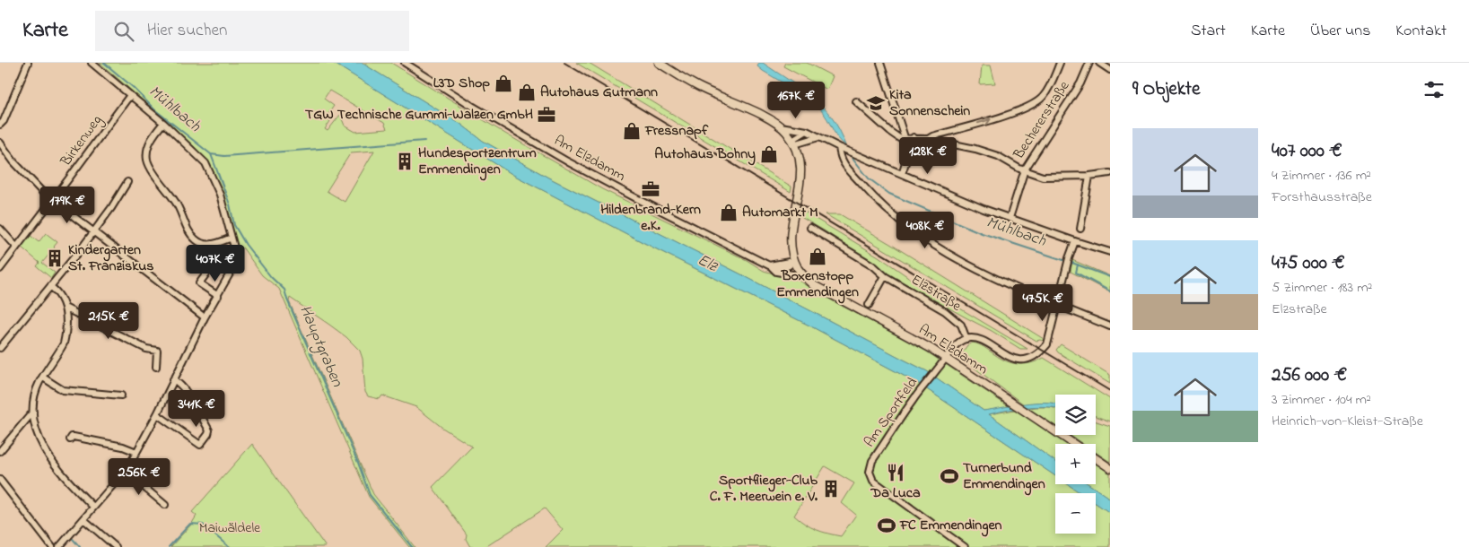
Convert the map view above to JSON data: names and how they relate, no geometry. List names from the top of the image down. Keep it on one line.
{"streets":{"main road":["Am Elzdamm"],"street":["Bechererstraße","Birkenweg","Elzstraße","Am Sportfeld"]},"crossings":[["Am Elzdamm","Am Sportfeld"]],"water":["Mühlbach","Elz","Hauptgraben"],"parks":["Maiwäldele"],"places":{"shop":["L3D Shop","Autohaus Gutmann","Fressnapf","Autohaus Bohny","Automarkt M","Boxenstopp Emmendingen"],"school or university":["Kita Sonnenschein"],"office":["TGW Technische Gummi-Walzen GmbH","Hildenbrand-Kern e.K."],"building":["Hundesportzentrum Emmendingen","Kindergarten St. Franziskus","Sportflieger-Club C. F. Meerwein e. V."],"restaurant":["Da Luca"],"sports":["Turnerbund Emmendingen","FC Emmendingen"]},"page":{"header":"Karte","search":"Hier suchen","nav":["Start","Karte","Über uns","Kontakt"],"heading":"9 Objekte","price":["167K €","128K €","179K €","408K €","407K €","475K €","215K €","341K €","256K €"],"list":[{"name":"407 000 €","note":"4 Zimmer · 136 m² · Forsthausstraße"},{"name":"475 000 €","note":"5 Zimmer · 183 m² · Elzstraße"},{"name":"256 000 €","note":"3 Zimmer · 104 m² · Heinrich-von-Kleist-Straße"}],"map_buttons":["+","−"]}}
